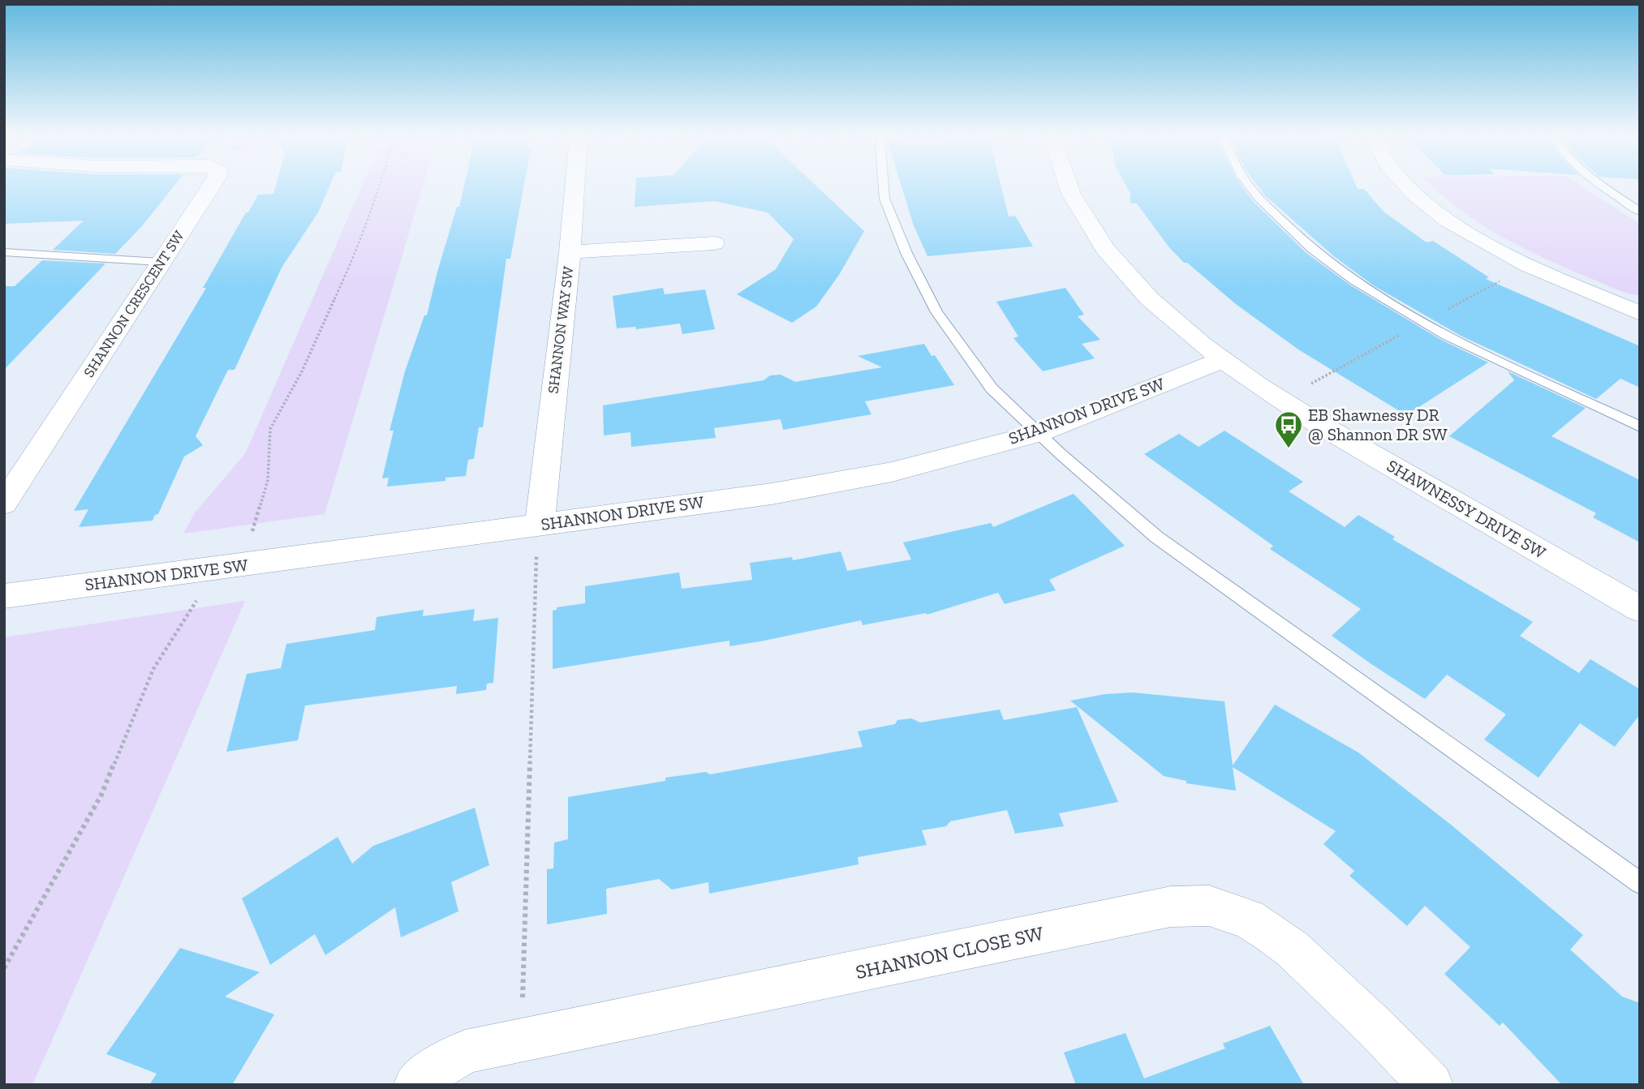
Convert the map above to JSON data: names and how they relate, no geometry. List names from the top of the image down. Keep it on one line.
{"streets":{"street":["SHANNON CRESCENT SW","SHANNON WAY SW","SHANNON DRIVE SW","SHAWNESSY DRIVE SW","SHANNON CLOSE SW"]},"crossings":[["SHANNON WAY SW","SHANNON DRIVE SW"],["SHANNON DRIVE SW","SHAWNESSY DRIVE SW"]],"places":{"bus stop":["EB Shawnessy DR @ Shannon DR SW"]}}
